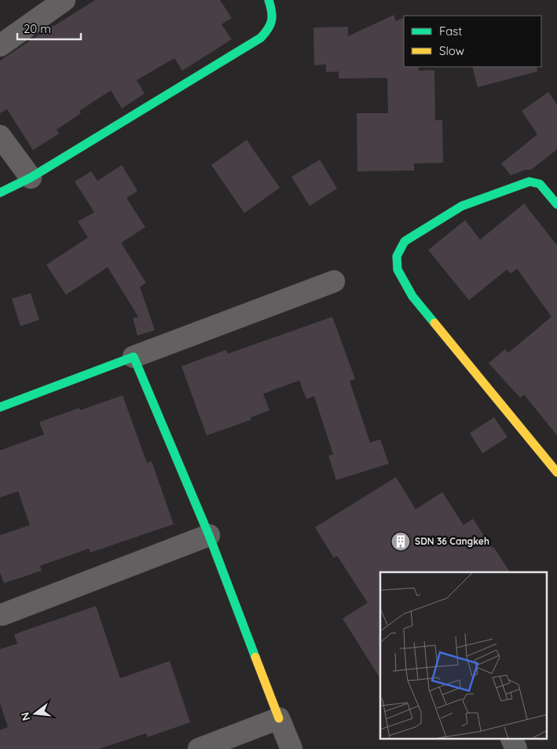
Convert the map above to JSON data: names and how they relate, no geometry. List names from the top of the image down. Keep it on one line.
{"places":{"building":["SDN 36 Cangkeh"]},"legend":["Fast","Slow"],"scale_bar":"20 m","north":"left"}
